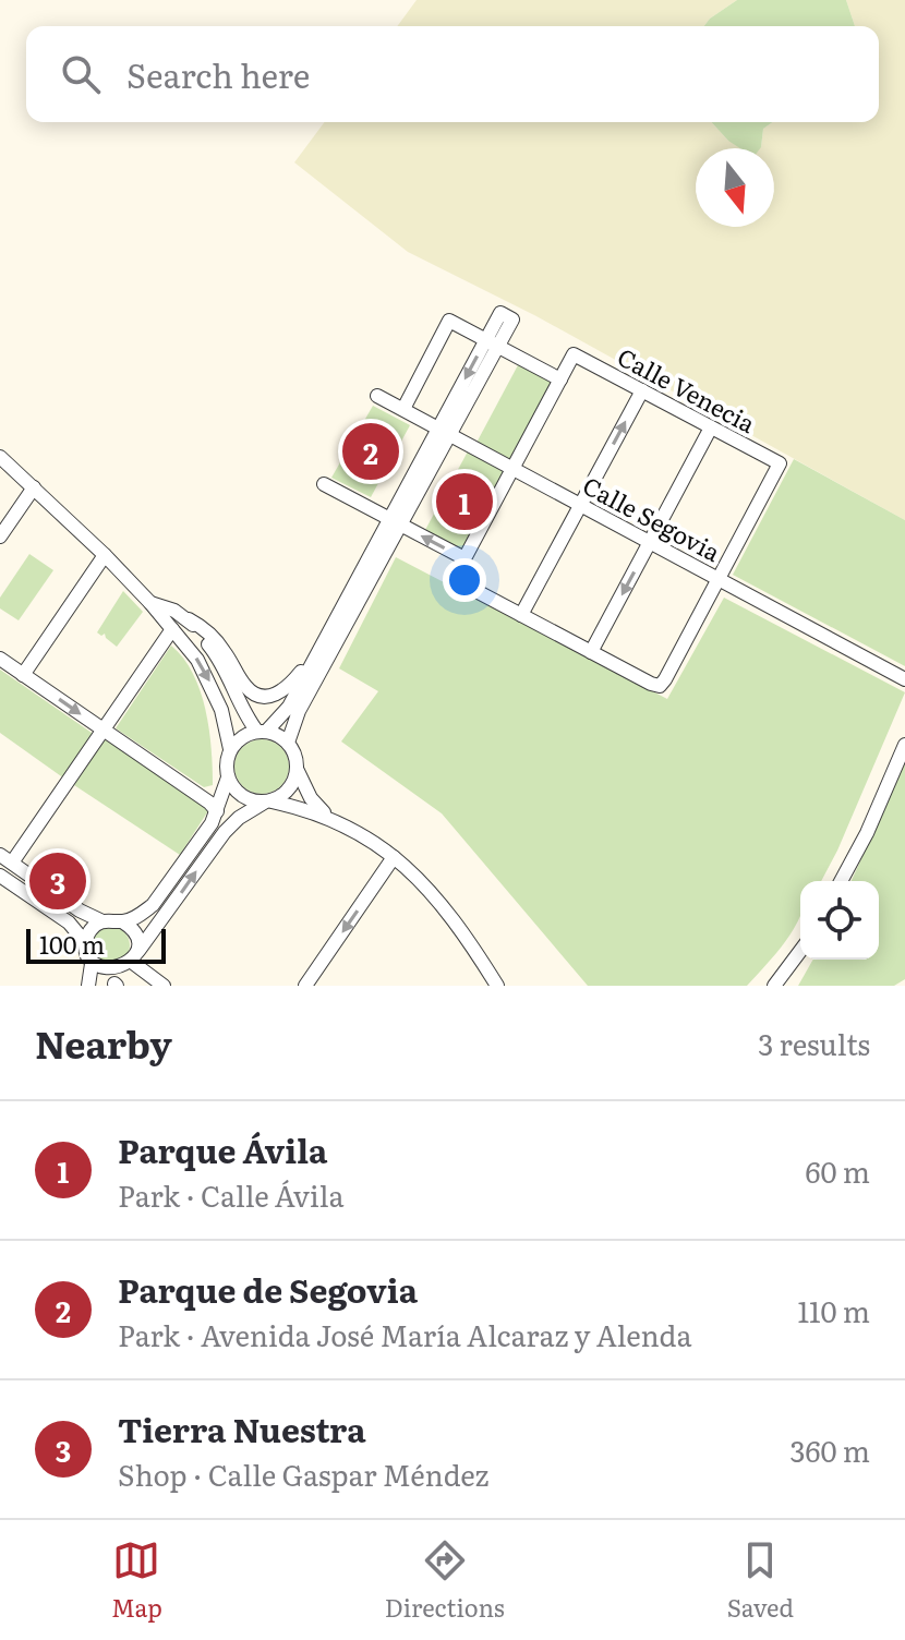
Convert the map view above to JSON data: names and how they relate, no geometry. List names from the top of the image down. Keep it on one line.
{"streets":{"street":["Calle Venecia","Calle Segovia"]},"crossings":[["Calle Venecia","Calle Segovia"]],"scale_bar":"100 m","north":"bottom","page":{"search":"Search here","pins":["2","1","3"],"scale":"100 m","heading":["Nearby","3 results"],"list":[{"mark":"1","name":"Parque Ávila","note":"Park · Calle Ávila","value":"60 m"},{"mark":"2","name":"Parque de Segovia","note":"Park · Avenida José María Alcaraz y Alenda","value":"110 m"},{"mark":"3","name":"Tierra Nuestra","note":"Shop · Calle Gaspar Méndez","value":"360 m"}],"nav":["Map","Directions","Saved"]}}
